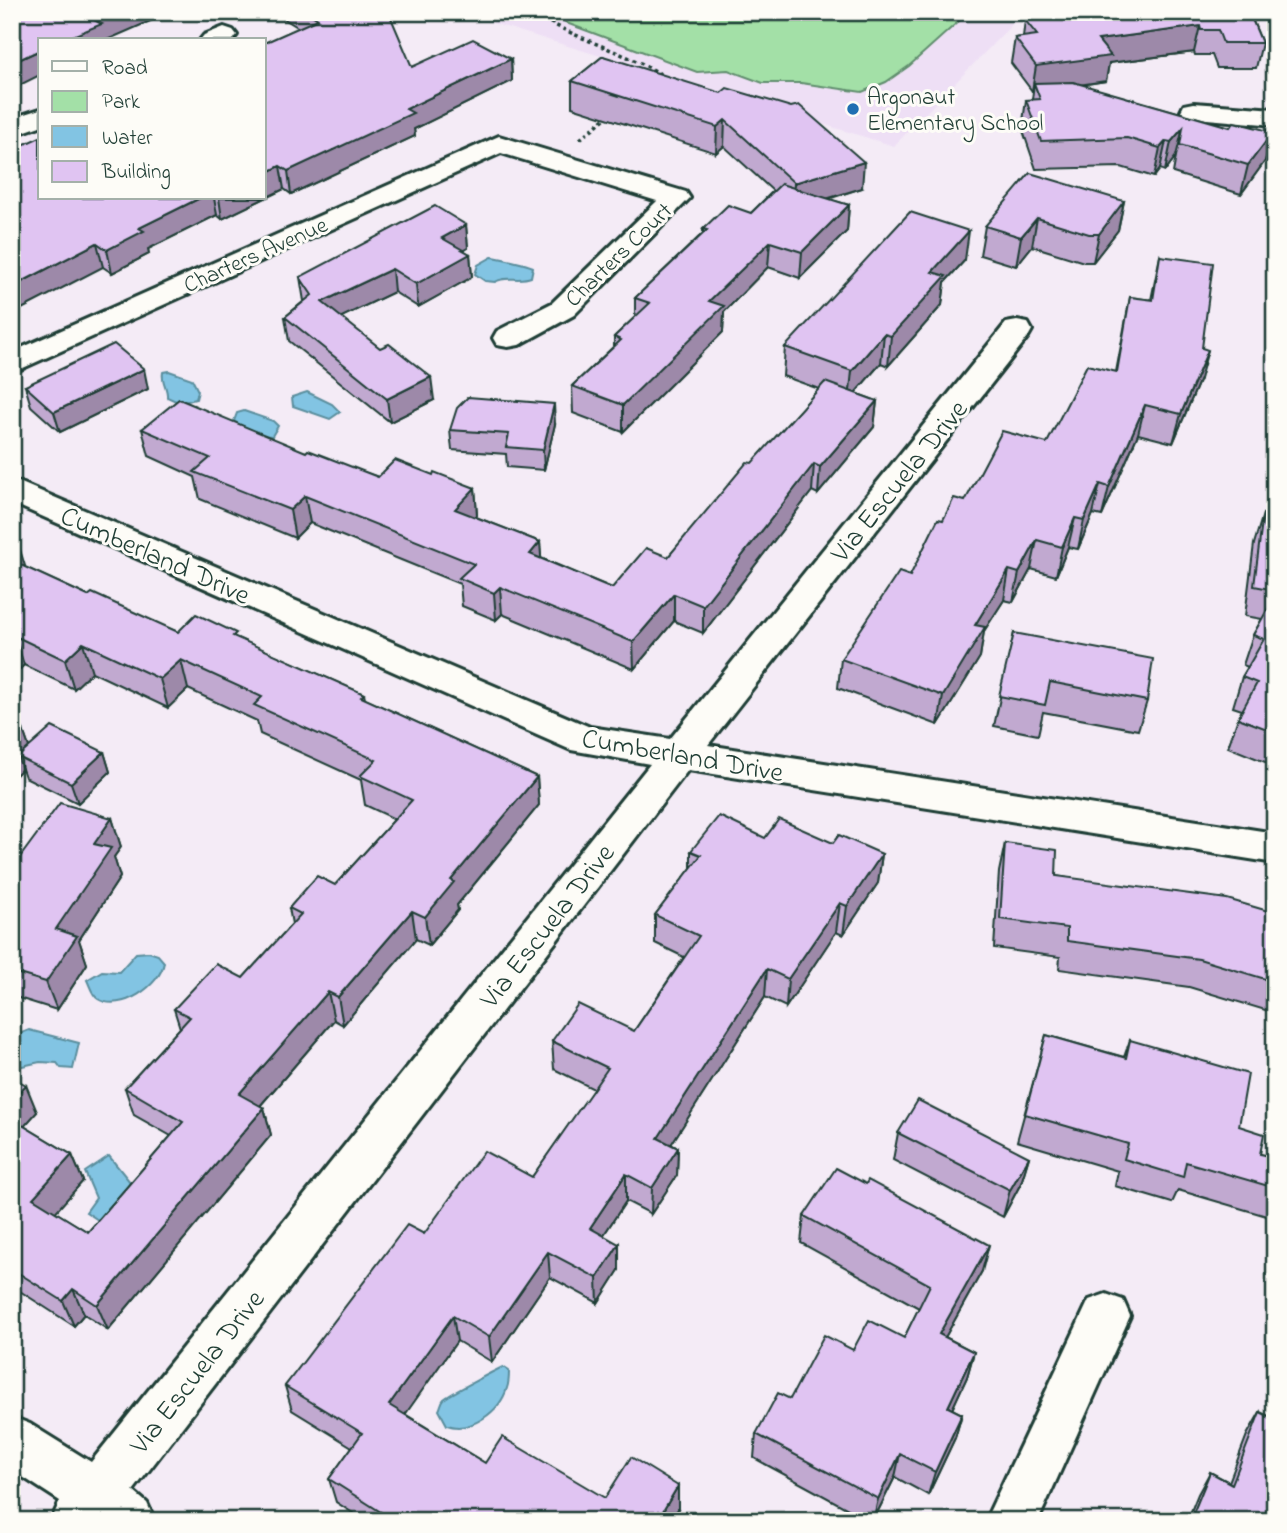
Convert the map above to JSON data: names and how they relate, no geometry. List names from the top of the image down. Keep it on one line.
{"streets":{"street":["Charters Avenue","Charters Court","Via Escuela Drive","Cumberland Drive"]},"crossings":[["Charters Avenue","Charters Court"],["Via Escuela Drive","Cumberland Drive"]],"places":["Argonaut Elementary School"],"legend":["Road","Park","Water","Building"]}
